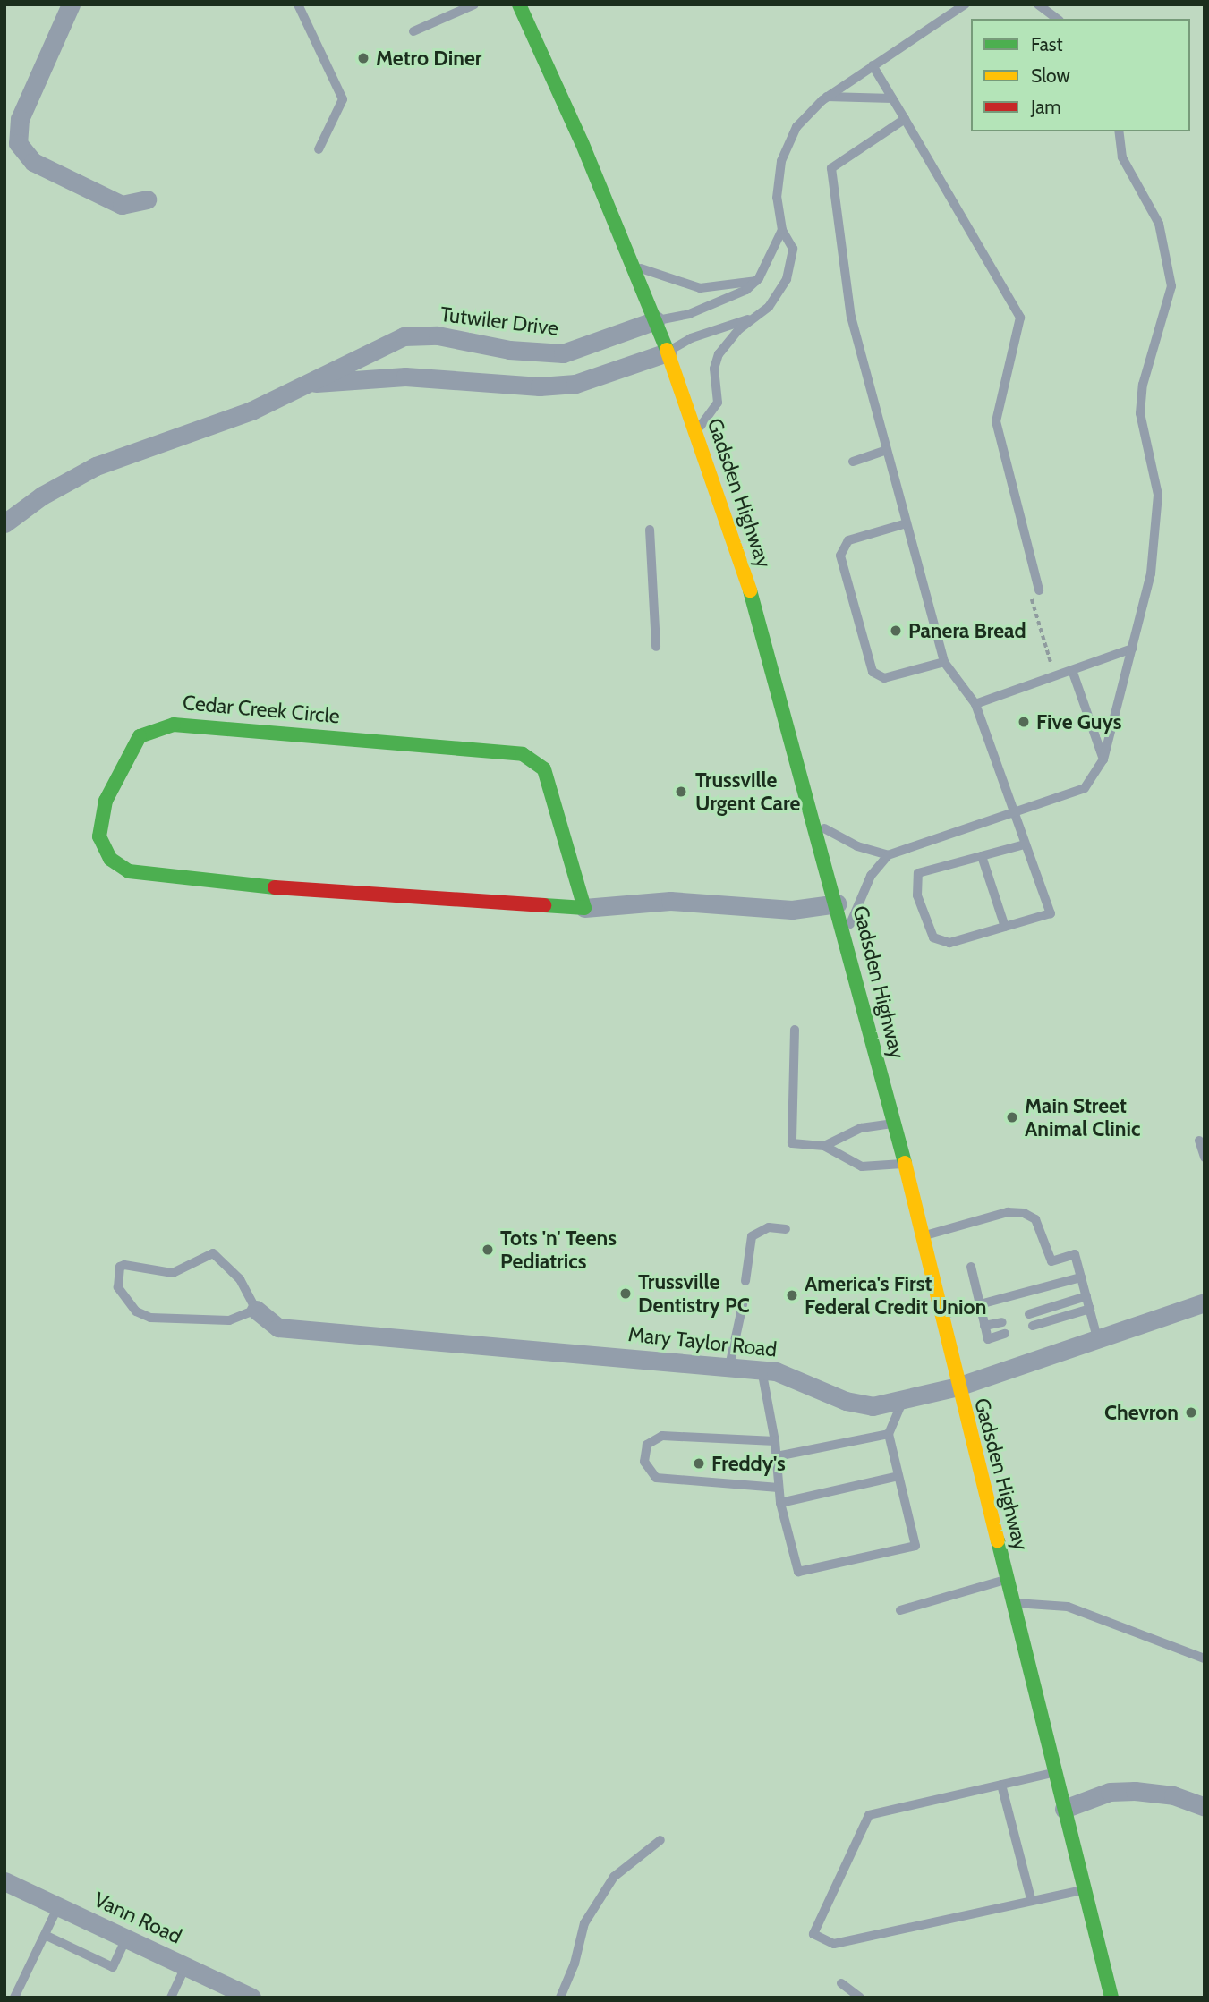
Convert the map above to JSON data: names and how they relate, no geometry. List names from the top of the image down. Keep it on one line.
{"streets":{"main road":["Gadsden Highway","Cedar Creek Circle"],"street":["Tutwiler Drive","Mary Taylor Road","Vann Road"]},"crossings":[["Tutwiler Drive","Gadsden Highway"],["Gadsden Highway","Cedar Creek Circle"],["Gadsden Highway","Mary Taylor Road"]],"places":["Metro Diner","Panera Bread","Five Guys","Trussville Urgent Care","Main Street Animal Clinic","Tots 'n' Teens Pediatrics","Trussville Dentistry PC","America's First Federal Credit Union","Chevron","Freddy's"],"legend":["Fast","Slow","Jam"]}
